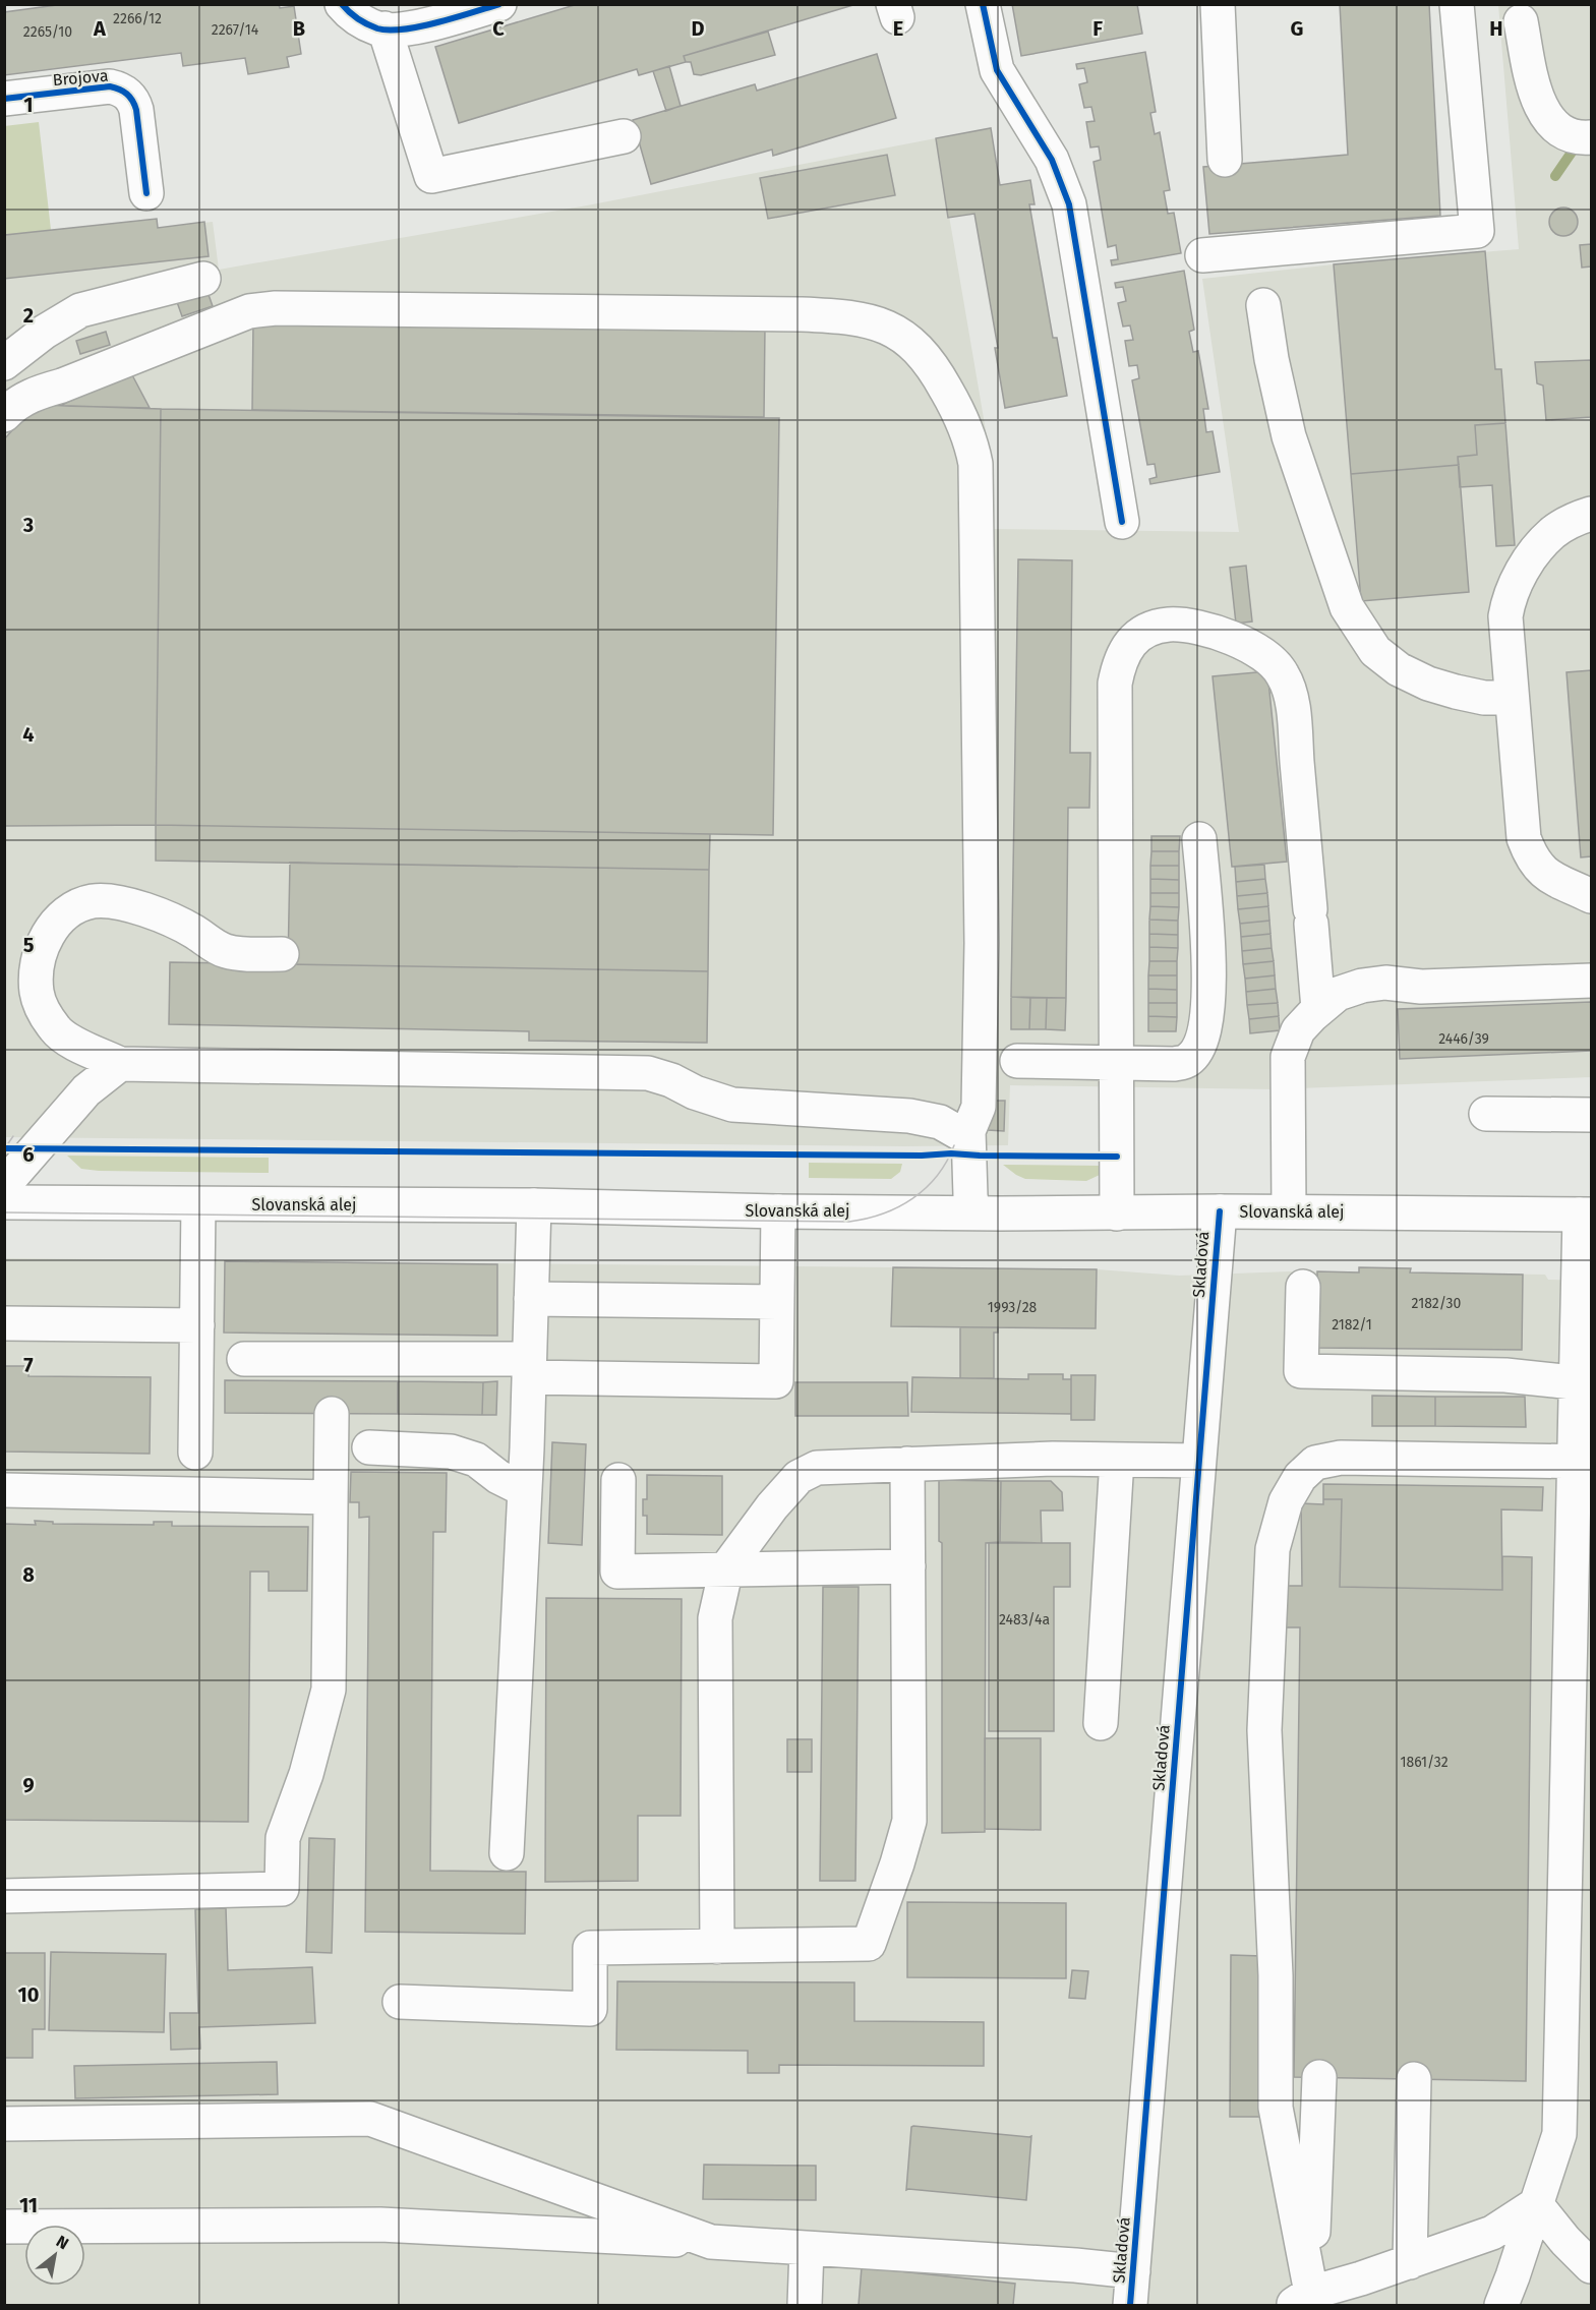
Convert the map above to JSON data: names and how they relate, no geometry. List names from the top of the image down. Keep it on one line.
{"streets":{"street":["Brojova","Slovanská alej","Skladová"]},"crossings":[["Slovanská alej","Skladová"]],"house_numbers":["2266/12","2267/14","2265/10","2446/39","2182/30","1993/28","2182/1","2483/4a","1861/32"],"north":"top right","grid":{"columns":["A","B","C","D","E","F","G","H"],"rows":["1","2","3","4","5","6","7","8","9","10","11"]}}
